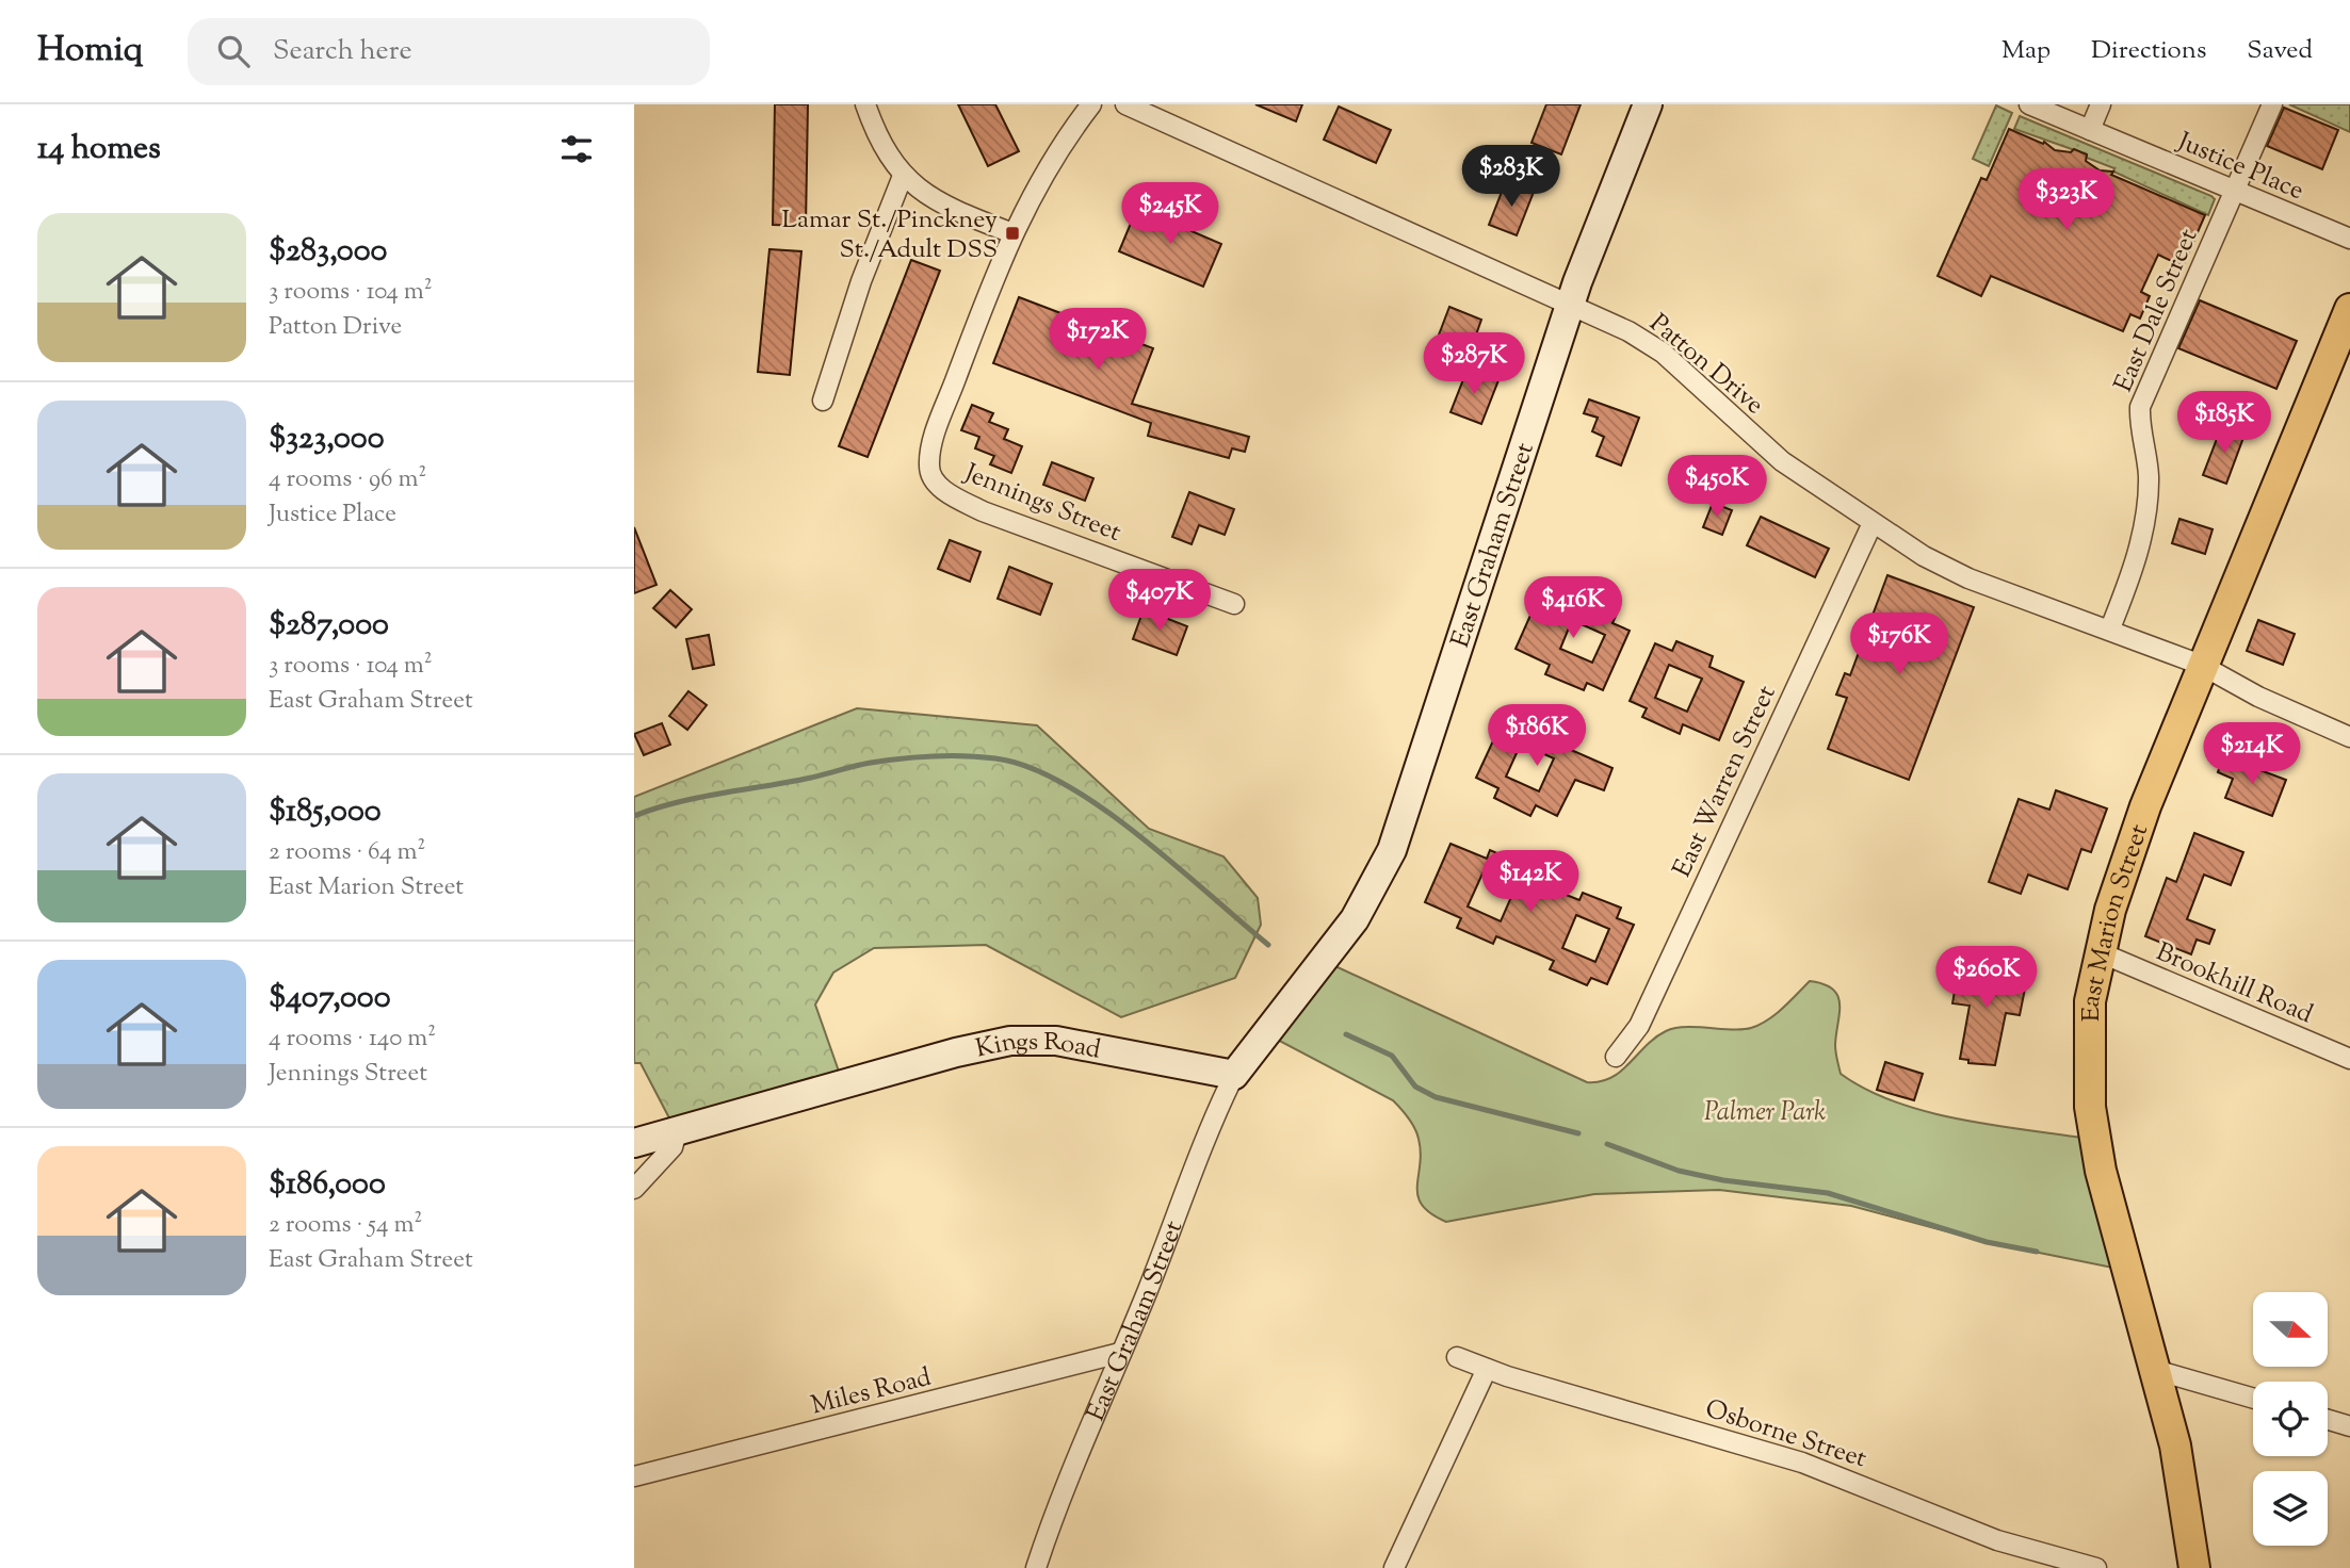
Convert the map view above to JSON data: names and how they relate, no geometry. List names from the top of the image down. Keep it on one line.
{"streets":{"main road":["East Marion Street"],"street":["Justice Place","East Dale Street","Patton Drive","Jennings Street","East Graham Street","East Warren Street","Brookhill Road","Kings Road","Miles Road","Osborne Street"]},"crossings":[["Justice Place","East Dale Street"],["East Dale Street","Patton Drive"],["Patton Drive","East Graham Street"],["Patton Drive","East Warren Street"],["Patton Drive","East Marion Street"],["East Graham Street","Kings Road"],["East Graham Street","Miles Road"],["East Marion Street","Brookhill Road"]],"parks":["Palmer Park"],"places":{"transit":["Lamar St./Pinckney St./Adult DSS"]},"north":"right","page":{"header":"Homiq","search":"Search here","nav":["Map","Directions","Saved"],"heading":"14 homes","price":["$283K","$323K","$245K","$172K","$287K","$185K","$450K","$407K","$416K","$176K","$186K","$214K","$142K","$260K"],"list":[{"name":"$283,000","note":"3 rooms · 104 m² · Patton Drive"},{"name":"$323,000","note":"4 rooms · 96 m² · Justice Place"},{"name":"$287,000","note":"3 rooms · 104 m² · East Graham Street"},{"name":"$185,000","note":"2 rooms · 64 m² · East Marion Street"},{"name":"$407,000","note":"4 rooms · 140 m² · Jennings Street"},{"name":"$186,000","note":"2 rooms · 54 m² · East Graham Street"}]}}
